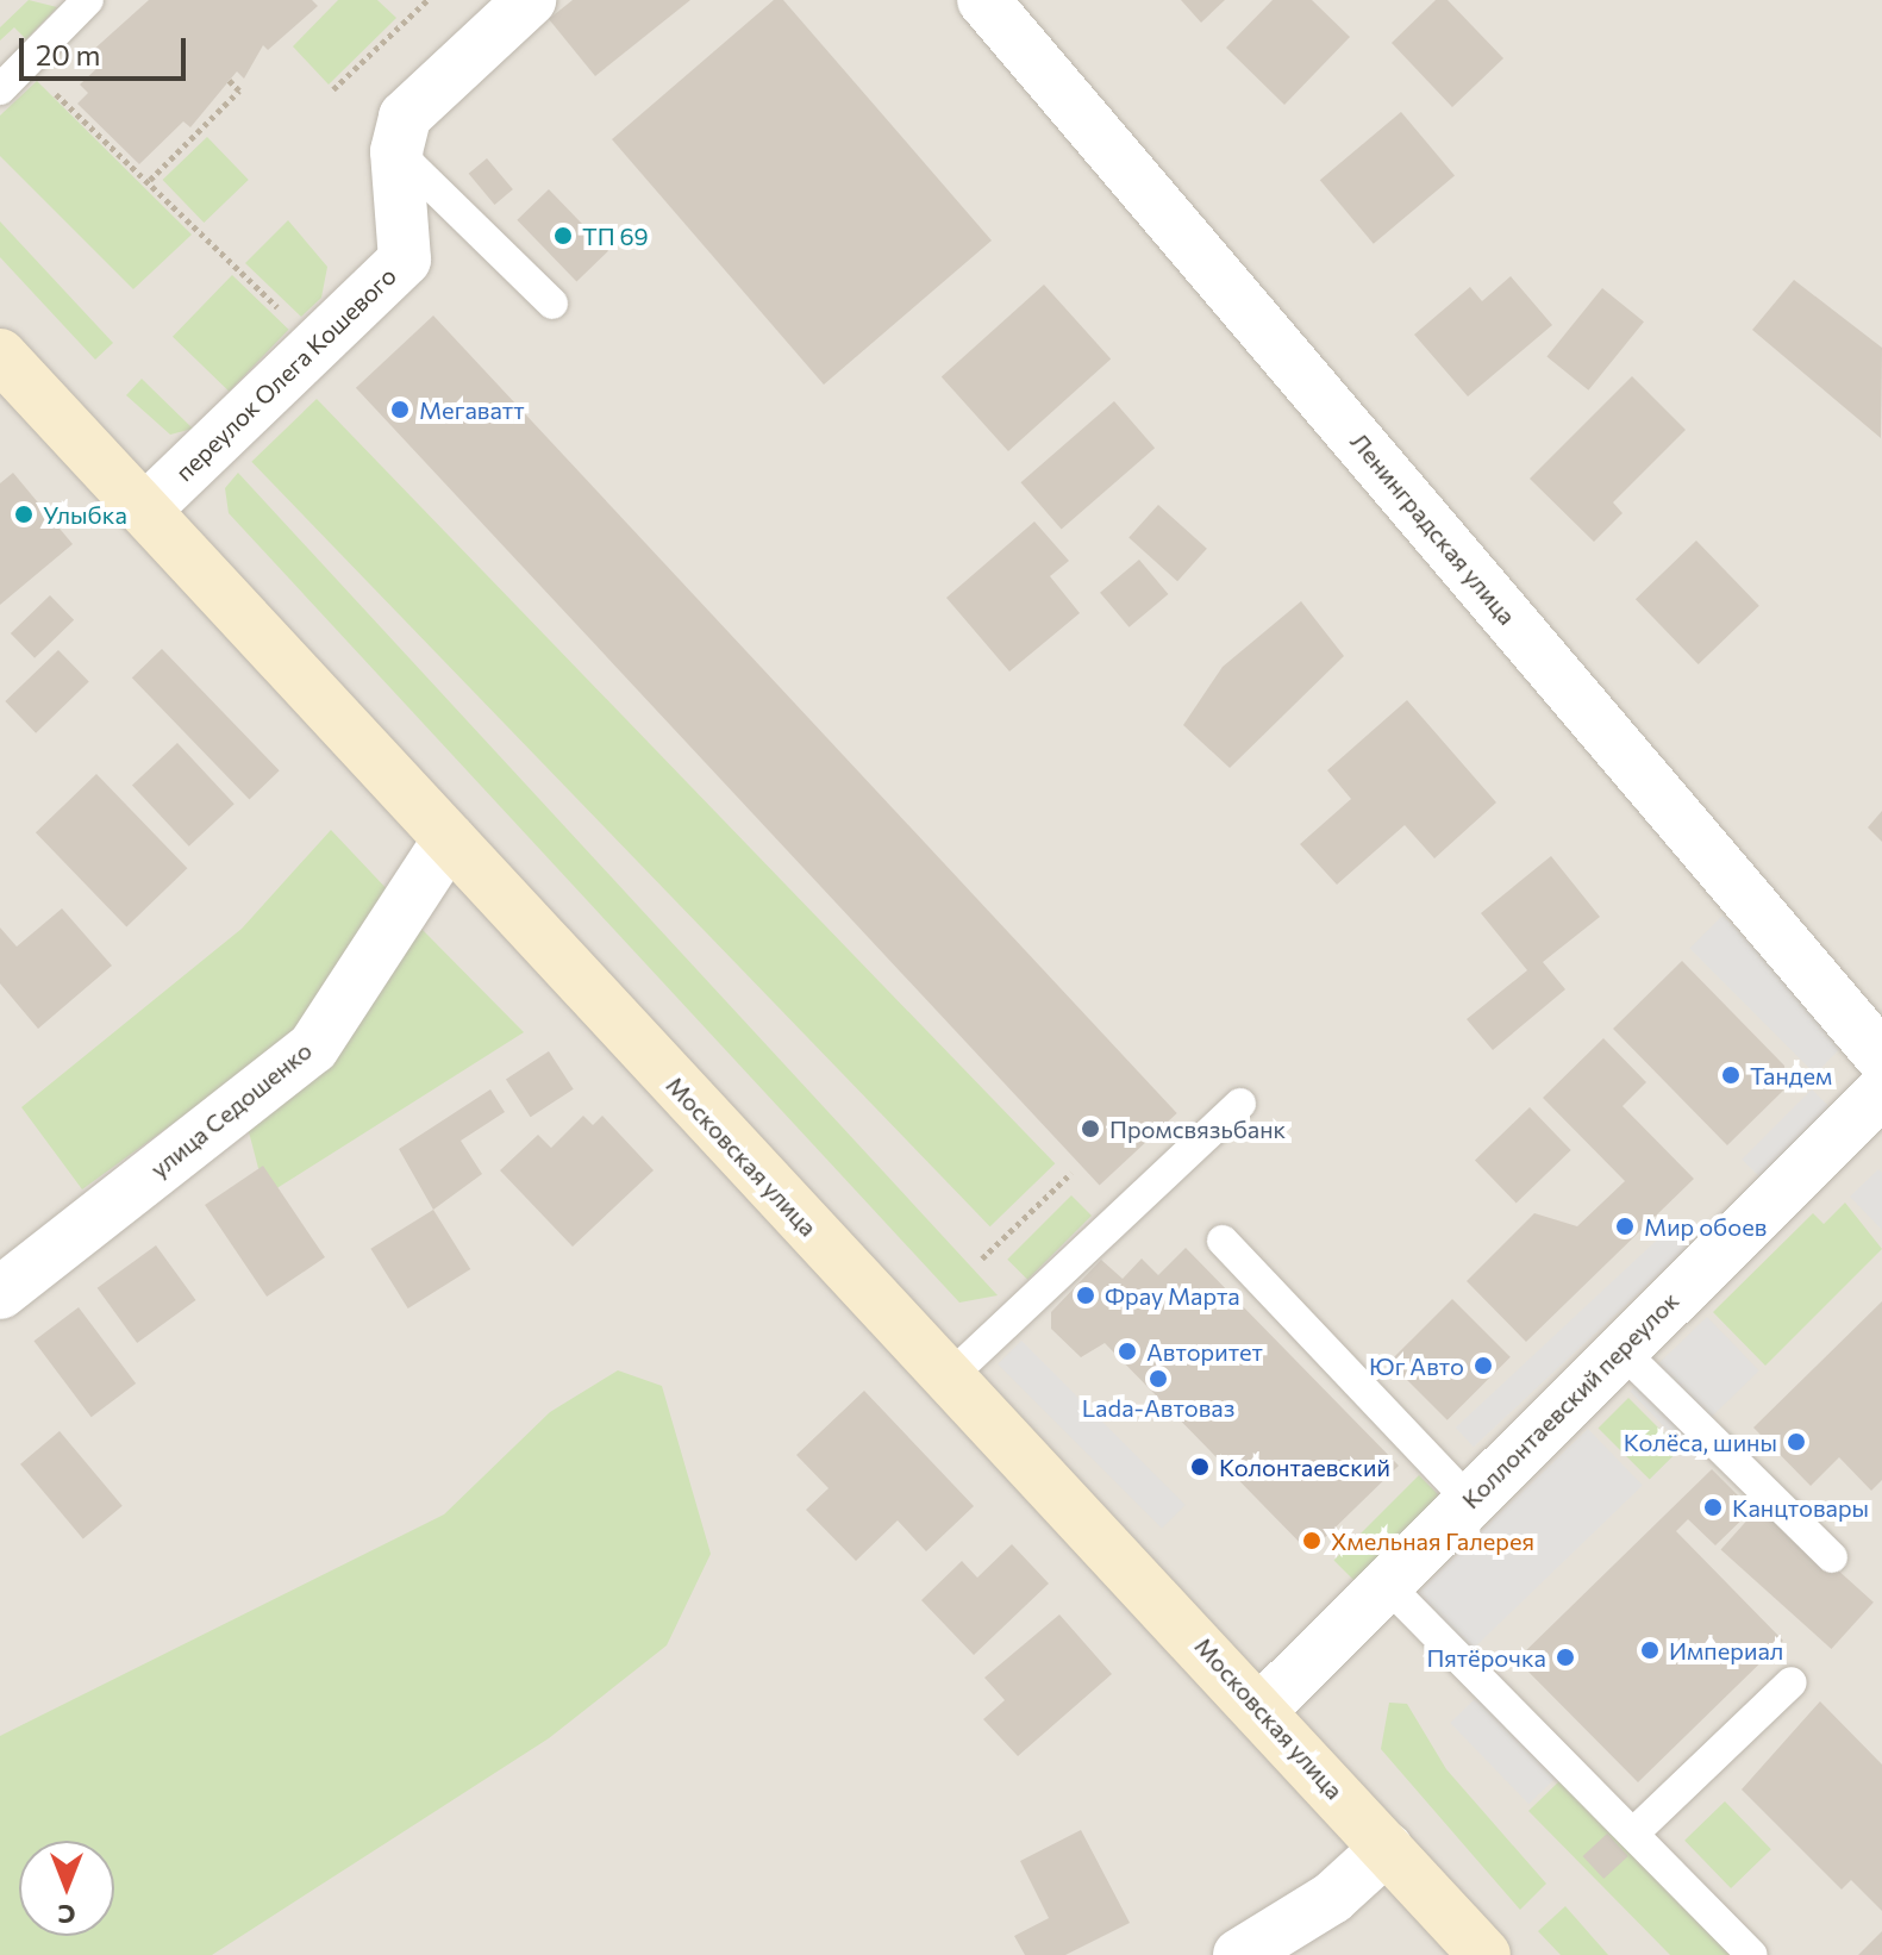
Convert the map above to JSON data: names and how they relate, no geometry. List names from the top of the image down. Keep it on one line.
{"streets":{"main road":["Московская улица"],"street":["переулок Олега Кошевого","Ленинградская улица","улица Седошенко","Коллонтаевский переулок"]},"crossings":[["переулок Олега Кошевого","Московская улица"],["улица Седошенко","Московская улица"],["Московская улица","Коллонтаевский переулок"]],"places":["ТП 69","Мегаватт","Улыбка","Тандем","Промсвязьбанк","Мир обоев","Фрау Марта","Авторитет","Юг Авто","Lada-Автоваз","Колёса, шины","Колонтаевский","Канцтовары","Хмельная Галерея","Империал","Пятёрочка"],"scale_bar":"20 m","north":"bottom"}
